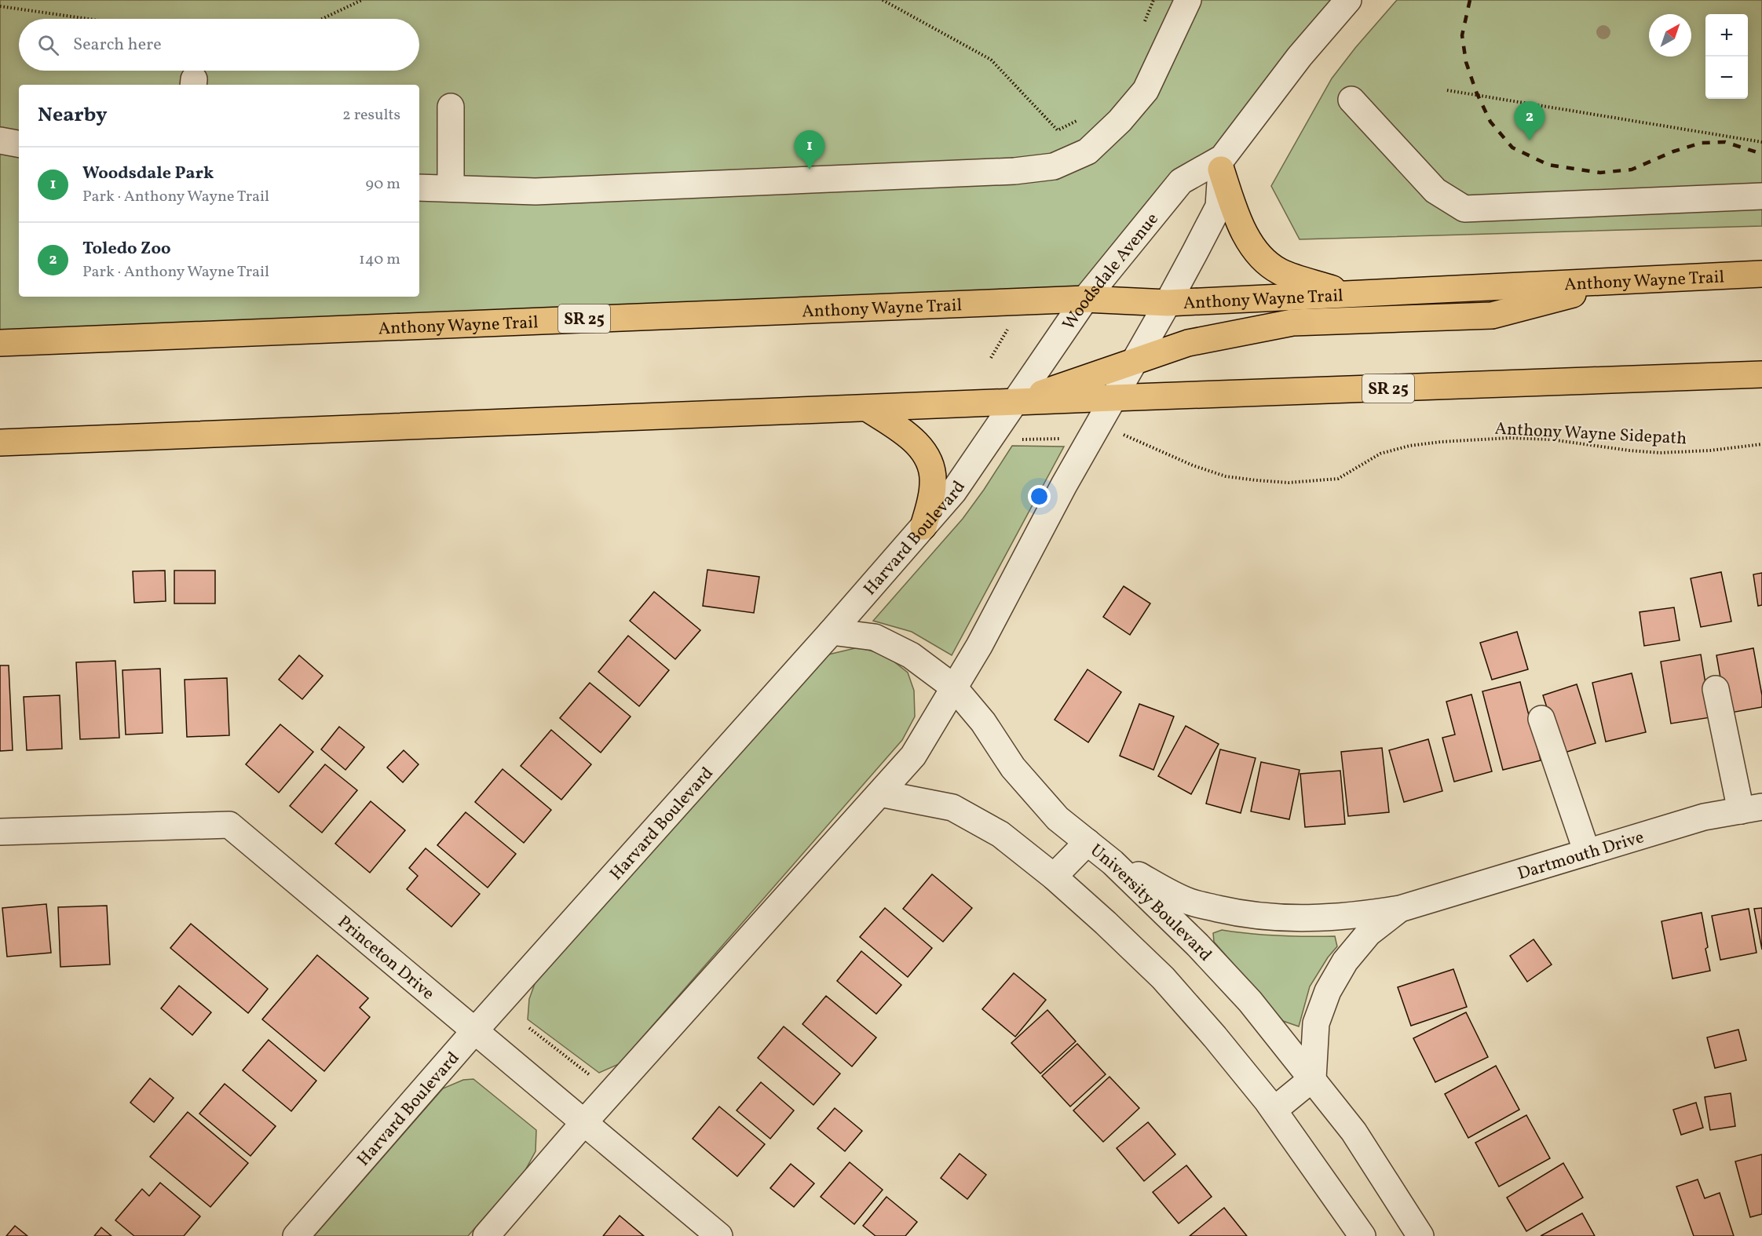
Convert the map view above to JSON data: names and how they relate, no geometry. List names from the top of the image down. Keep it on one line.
{"streets":{"highway":["Anthony Wayne Trail","SR 25"],"street":["Woodsdale Avenue","Harvard Boulevard","Dartmouth Drive","University Boulevard","Princeton Drive"],"path":["Anthony Wayne Sidepath"]},"crossings":[["Woodsdale Avenue","Anthony Wayne Trail"],["Woodsdale Avenue","SR 25"],["Woodsdale Avenue","Harvard Boulevard"],["SR 25","Harvard Boulevard"],["Harvard Boulevard","University Boulevard"],["Harvard Boulevard","Princeton Drive"],["Dartmouth Drive","University Boulevard"]],"north":"top right","page":{"map_buttons":["+","−"],"search":"Search here","heading":["Nearby","2 results"],"pins":["2","1"],"list":[{"mark":"1","name":"Woodsdale Park","note":"Park · Anthony Wayne Trail","value":"90 m"},{"mark":"2","name":"Toledo Zoo","note":"Park · Anthony Wayne Trail","value":"140 m"}]}}
